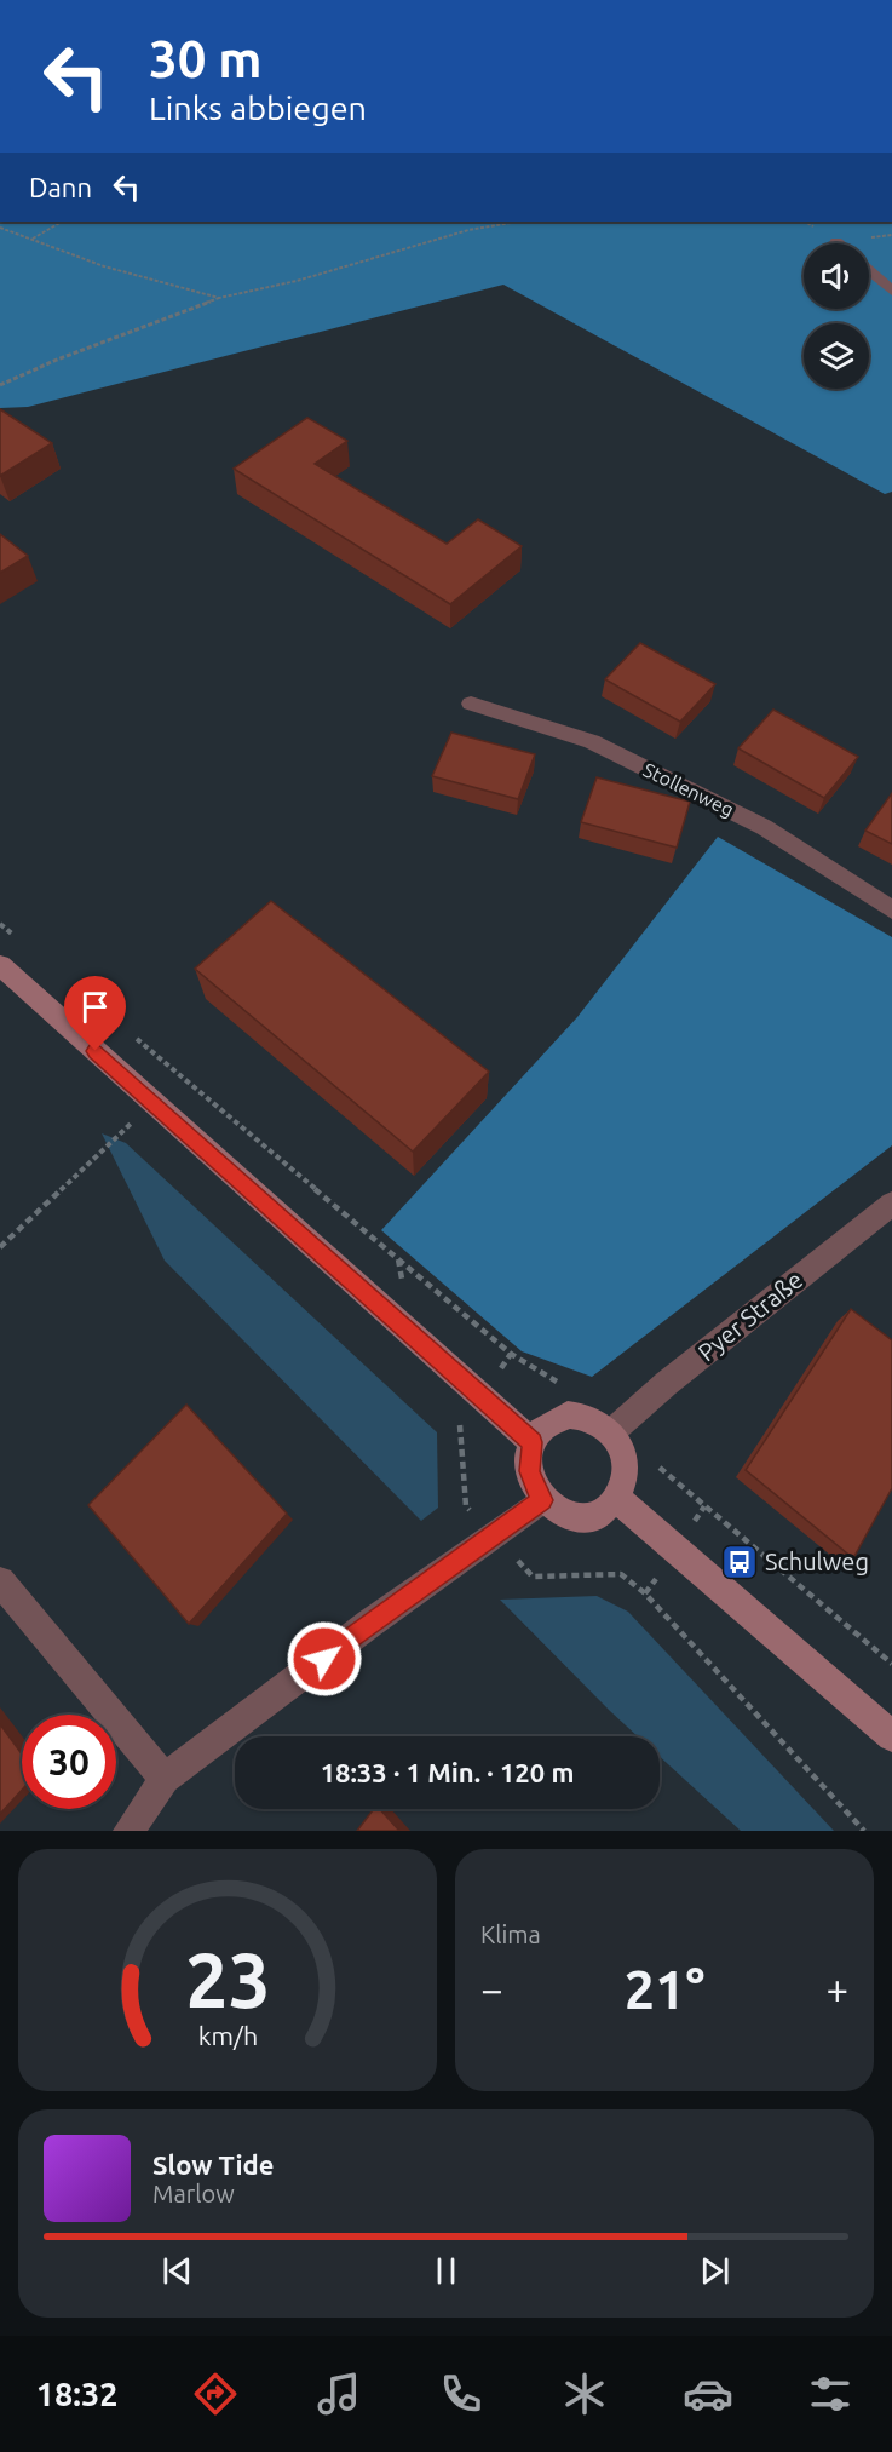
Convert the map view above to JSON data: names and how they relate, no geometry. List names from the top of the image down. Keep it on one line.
{"streets":{"street":["Stollenweg","Pyer Straße"]},"places":{"bus stop":["Schulweg"]},"page":{"turn":["30 m","Links abbiegen"],"then":"Dann","limit":"30","trip":"18:33 · 1 Min. · 120 m","tile":"Klima","heat":["−","21°","+"],"song":["Slow Tide","Marlow"],"tabs":"18:32","gauge":["23","km/h"]}}
